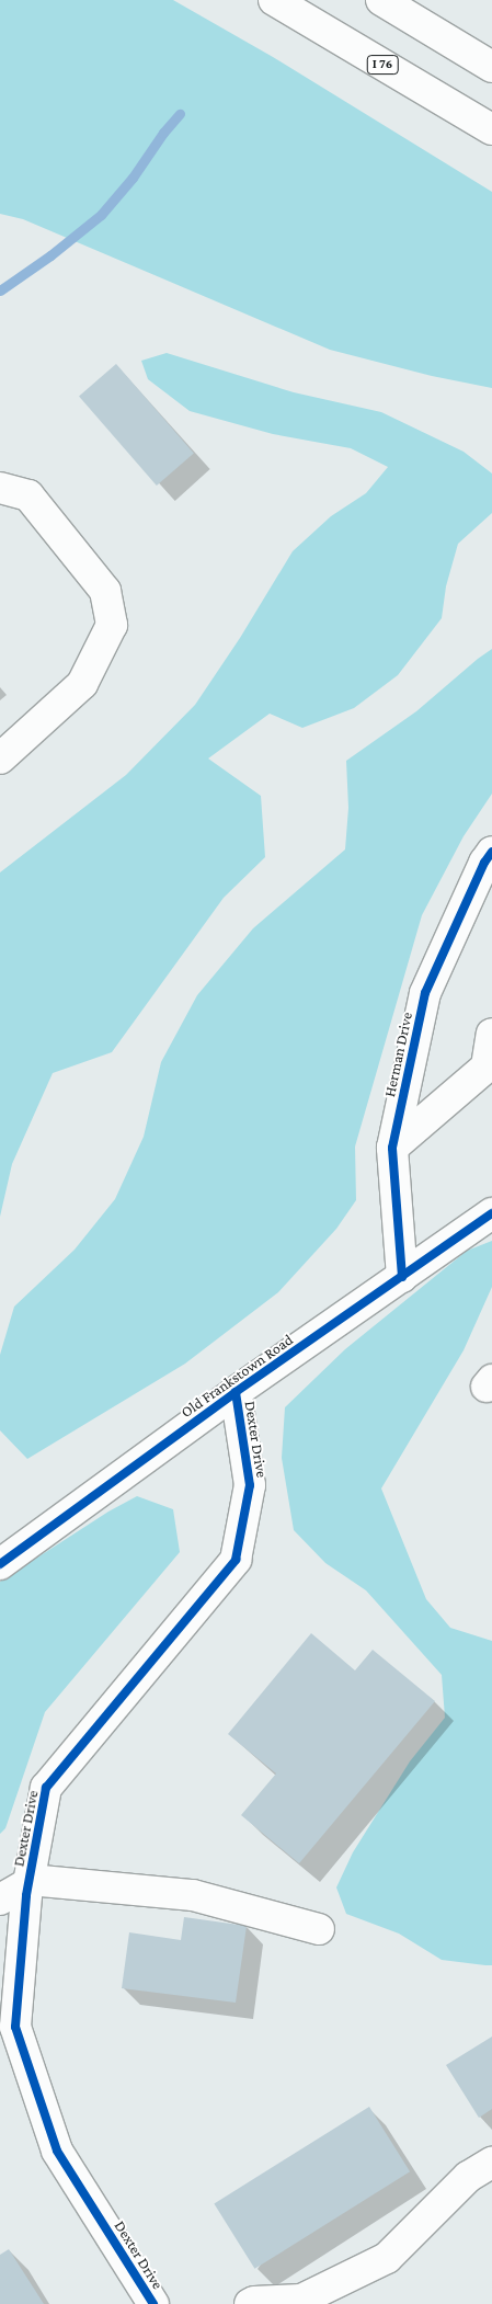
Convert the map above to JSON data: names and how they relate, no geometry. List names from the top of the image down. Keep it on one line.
{"streets":{"main road":["I 76","Herman Drive","Old Frankstown Road","Dexter Drive"]},"crossings":[["Herman Drive","Old Frankstown Road"],["Old Frankstown Road","Dexter Drive"]]}
